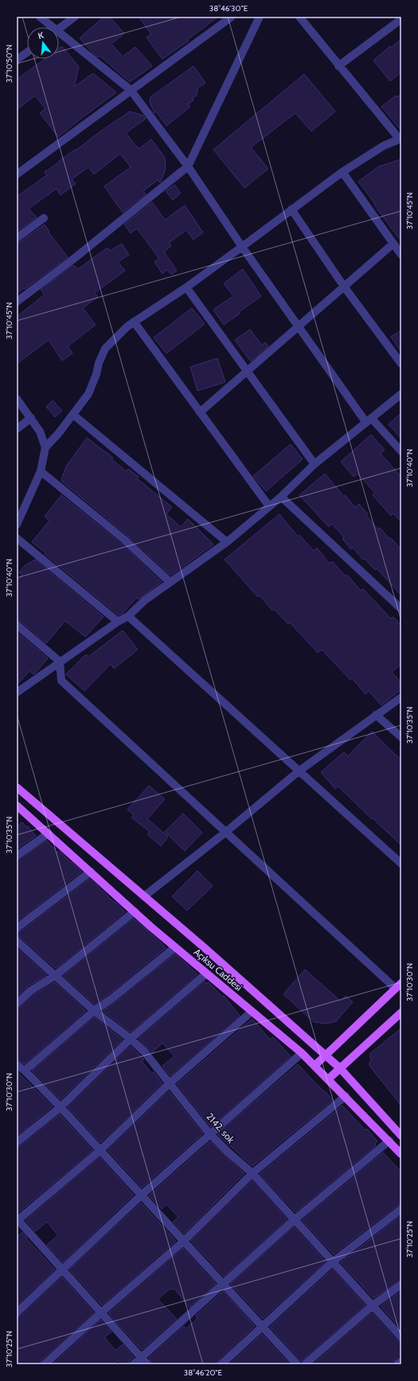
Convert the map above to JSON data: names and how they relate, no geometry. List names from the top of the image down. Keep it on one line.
{"streets":{"main road":["Açıksu Caddesi"],"street":["2142. sok"]},"north":"top","coordinates":["38°46'30\"E","37°10'50\"N","37°10'45\"N","37°10'40\"N","37°10'35\"N","37°10'30\"N","37°10'25\"N","38°46'20\"E"]}
